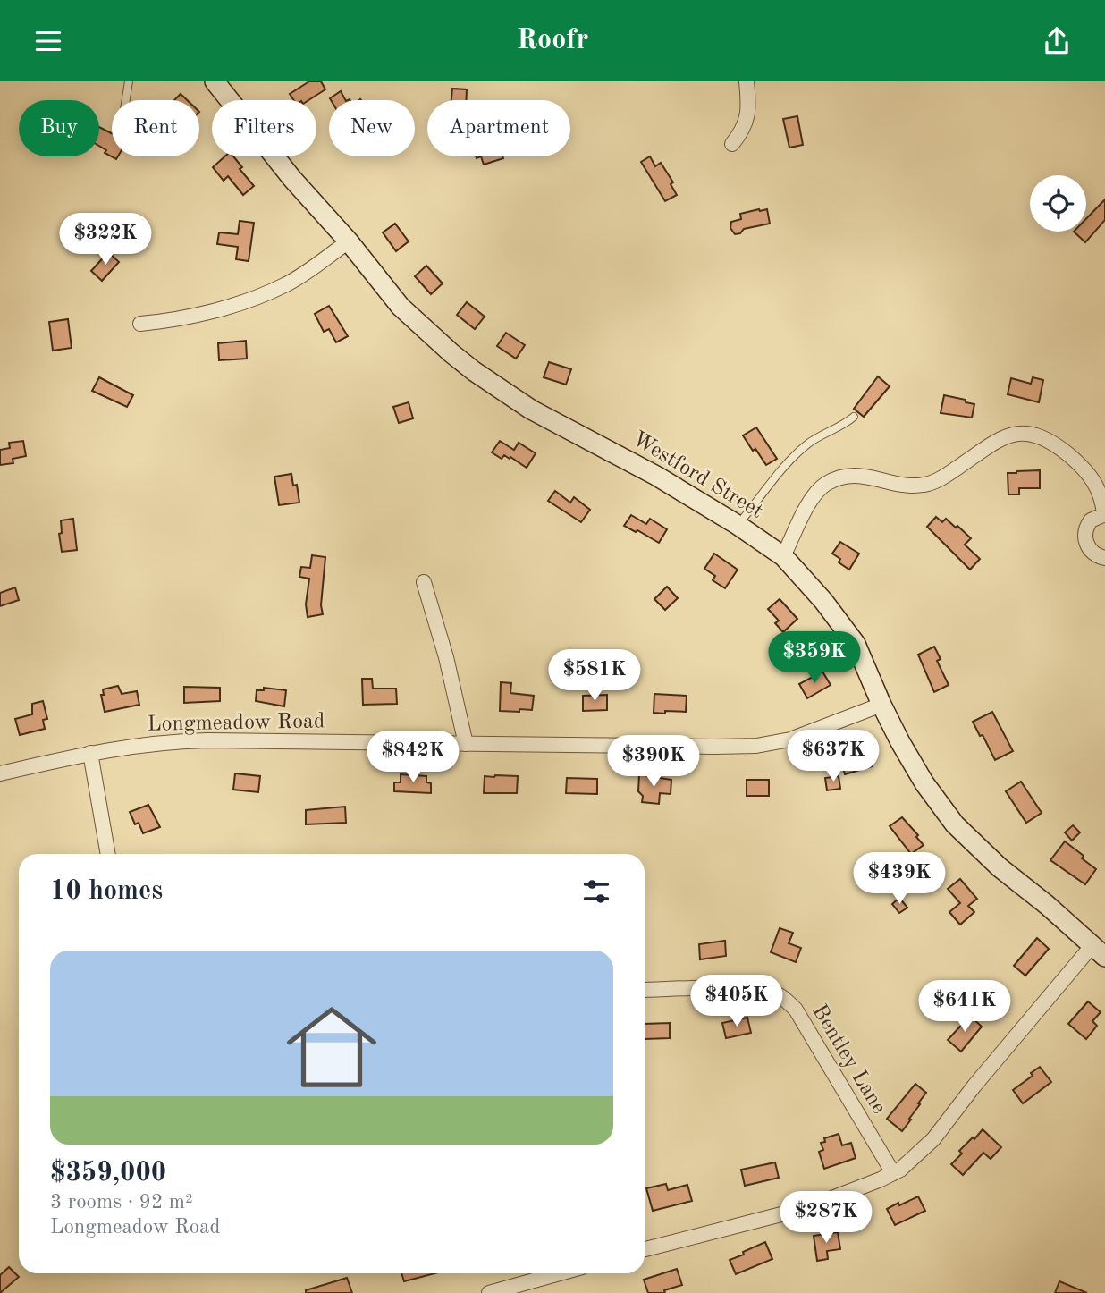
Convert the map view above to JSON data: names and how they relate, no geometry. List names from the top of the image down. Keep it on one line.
{"streets":{"main road":["Westford Street"],"street":["Longmeadow Road","Bentley Lane"]},"crossings":[["Westford Street","Longmeadow Road"]],"page":{"header":"Roofr","chip":["Buy","Rent","Filters","New","Apartment"],"price":["$322K","$359K","$581K","$637K","$842K","$390K","$439K","$405K","$641K","$287K"],"heading":"10 homes","list":[{"name":"$359,000","note":"3 rooms · 92 m² · Longmeadow Road"}]}}
